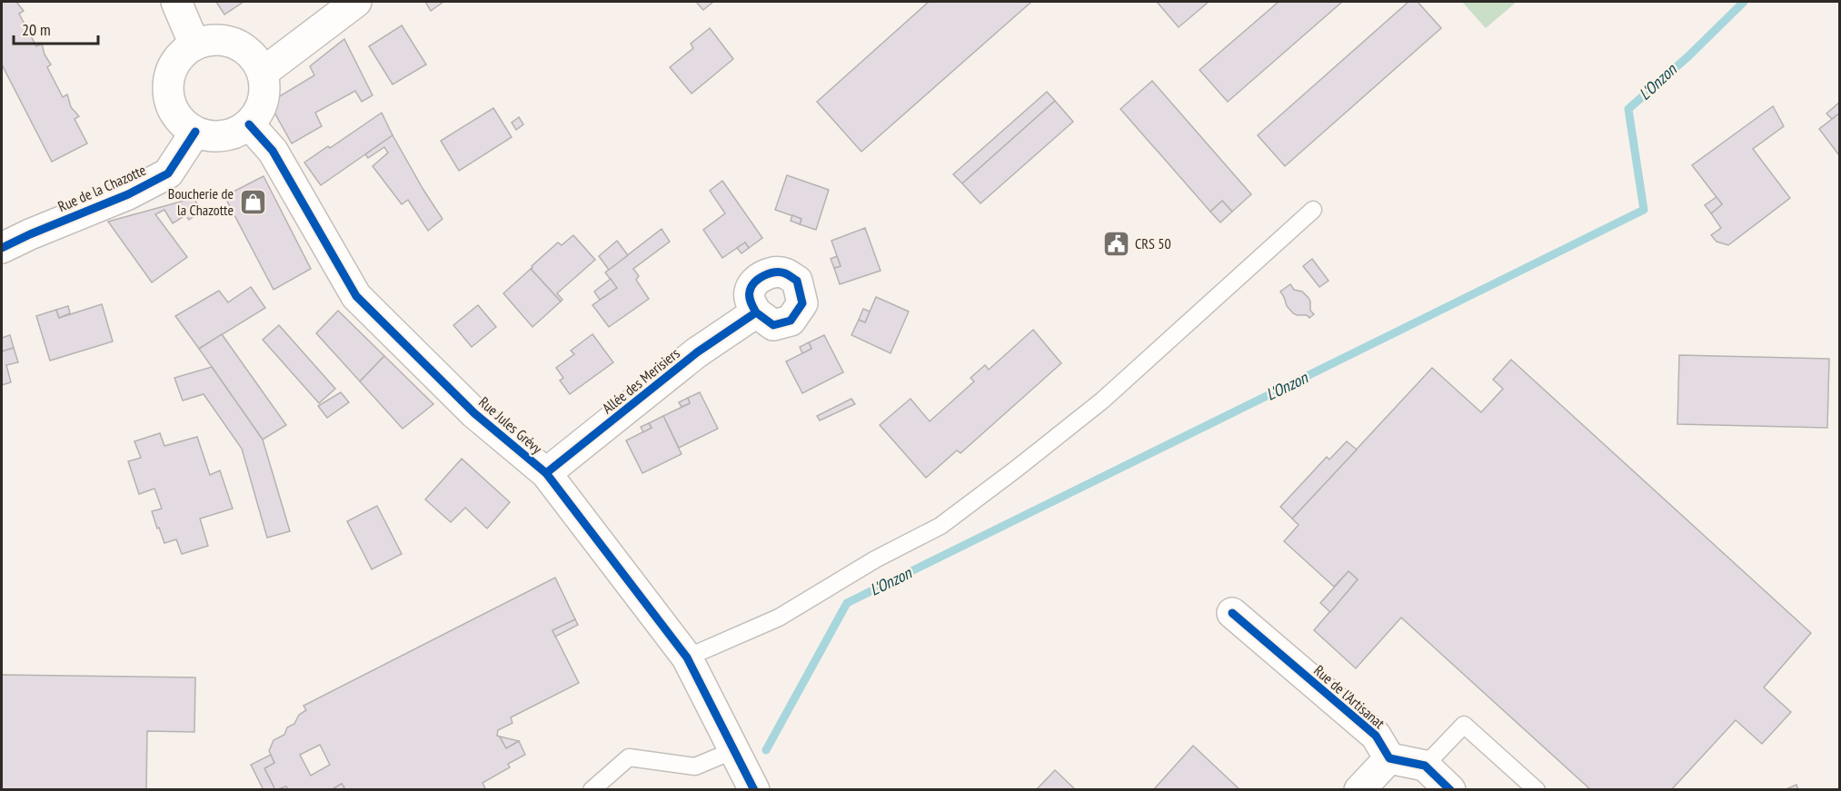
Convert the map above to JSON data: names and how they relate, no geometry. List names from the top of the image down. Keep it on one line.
{"streets":{"street":["Rue de la Chazotte","Allée des Merisiers","Rue Jules Grévy","Rue de l'Artisanat"]},"crossings":[["Rue de la Chazotte","Rue Jules Grévy"],["Allée des Merisiers","Rue Jules Grévy"]],"water":["L'Onzon"],"places":{"shop":["Boucherie de la Chazotte"],"public building":["CRS 50"]},"scale_bar":"20 m"}
